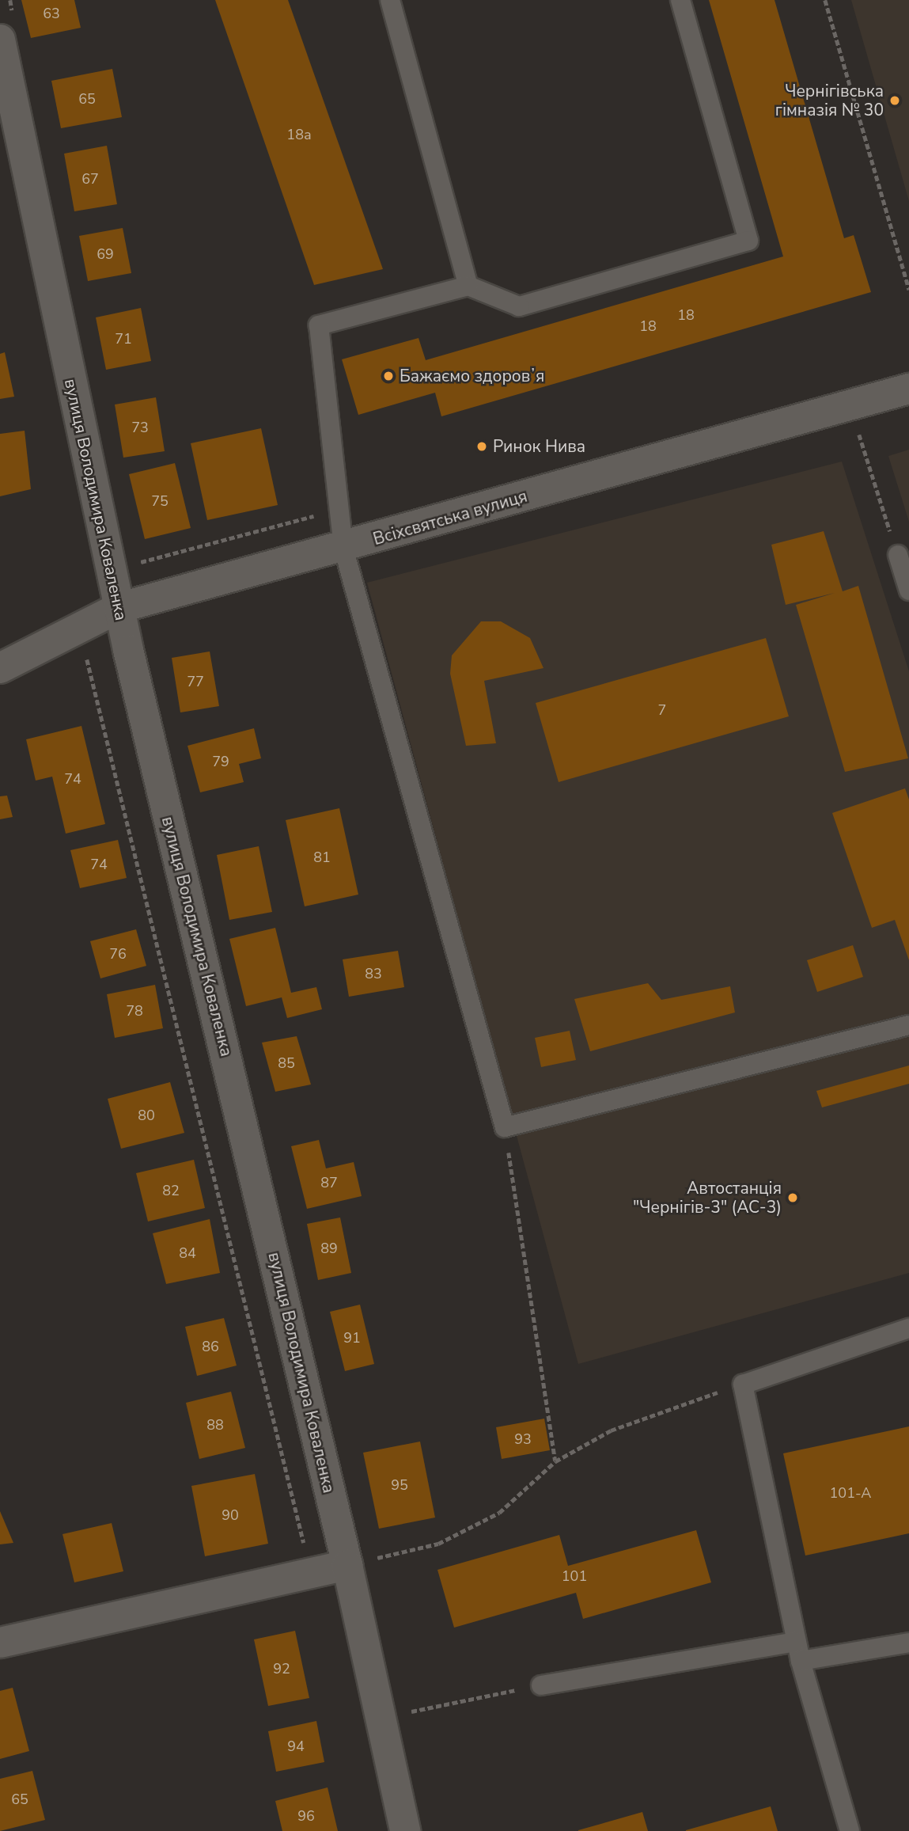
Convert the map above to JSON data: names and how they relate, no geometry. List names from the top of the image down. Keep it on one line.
{"streets":{"street":["вулиця Володимира Коваленка","Всіхсвятська вулиця"]},"crossings":[["вулиця Володимира Коваленка","Всіхсвятська вулиця"]],"places":["Чернігівська гімназія № 30","Бажаємо здоровʼя","Ринок Нива","Автостанція \"Чернігів-3\" (АС-3)"],"house_numbers":["63","65","18а","67","69","18","18","71","73","75","77","7","79","74","81","74","76","83","78","85","80","87","82","89","84","91","86","88","93","95","101-А","90","101","92","94","65","96"]}
